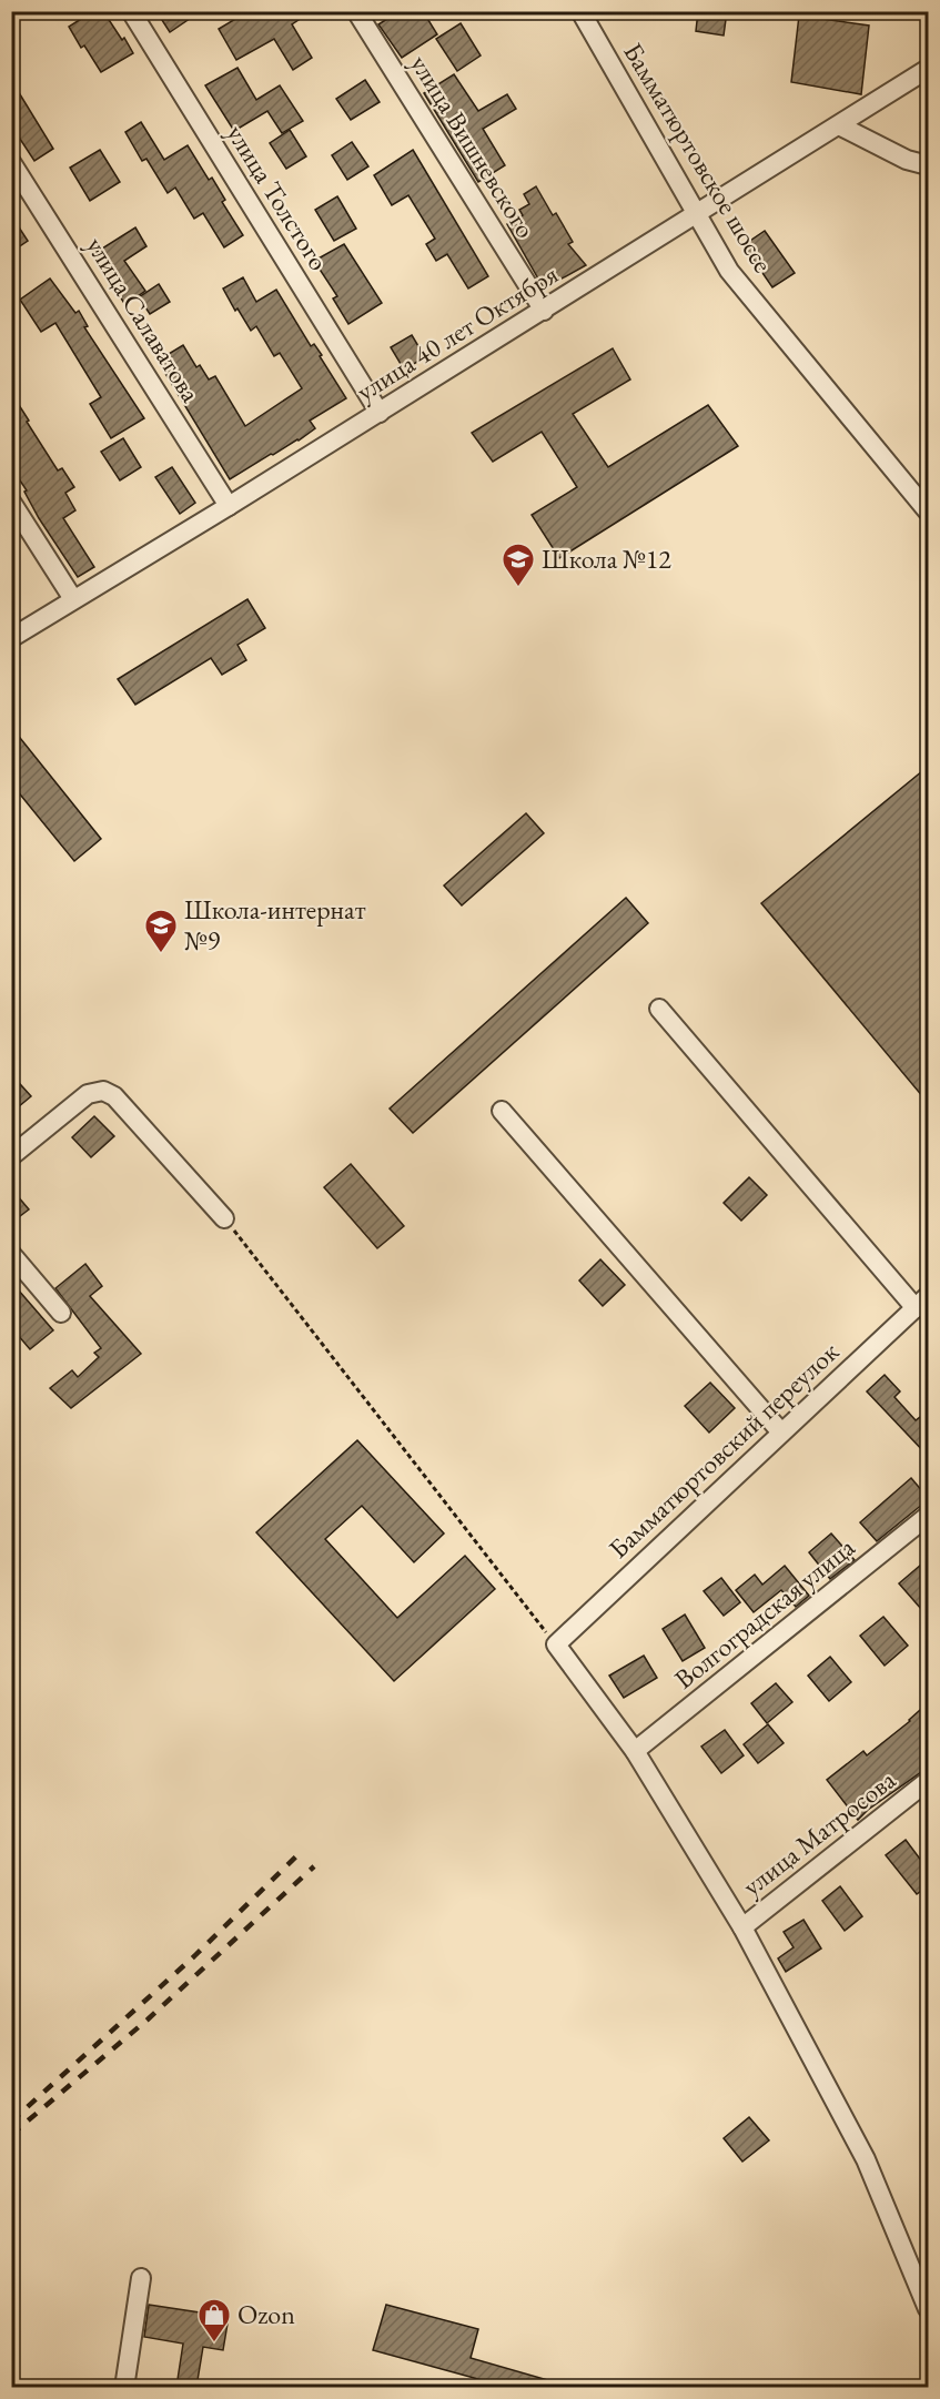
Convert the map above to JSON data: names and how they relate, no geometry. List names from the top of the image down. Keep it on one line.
{"streets":{"street":["улица Вишневского","Бамматюртовское шоссе","улица Толстого","улица Салаватова","улица 40 лет Октября","Бамматюртовский переулок","Волгоградская улица","улица Матросова"]},"crossings":[["улица Вишневского","улица 40 лет Октября"],["Бамматюртовское шоссе","улица 40 лет Октября"],["улица Толстого","улица 40 лет Октября"],["улица Салаватова","улица 40 лет Октября"]],"places":{"school or university":["Школа №12","Школа-интернат №9"],"shop":["Ozon"]}}
